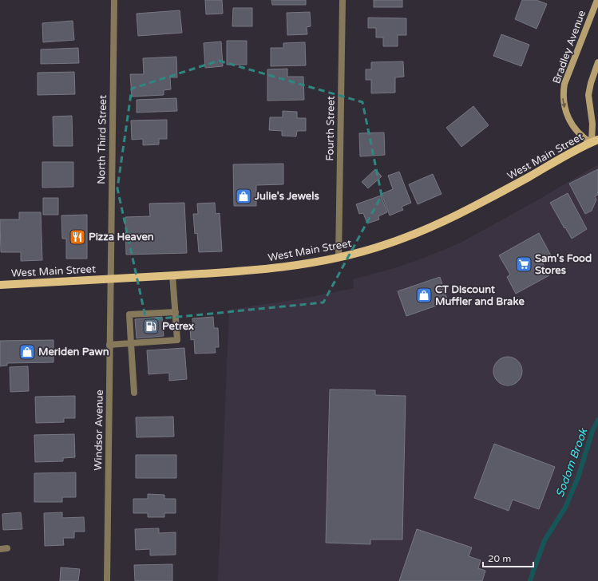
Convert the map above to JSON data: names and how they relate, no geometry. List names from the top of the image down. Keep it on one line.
{"streets":{"main road":["West Main Street"],"street":["Bradley Avenue","Fourth Street","North Third Street","Windsor Avenue"]},"crossings":[["Bradley Avenue","West Main Street"],["Fourth Street","West Main Street"],["North Third Street","West Main Street"],["North Third Street","Windsor Avenue"],["West Main Street","Windsor Avenue"]],"water":["Sodom Brook"],"places":{"shop":["Julie's Jewels","CT Discount Muffler and Brake","Meriden Pawn"],"restaurant":["Pizza Heaven"],"supermarket":["Sam's Food Stores"],"fuel station":["Petrex"]},"scale_bar":"20 m"}
